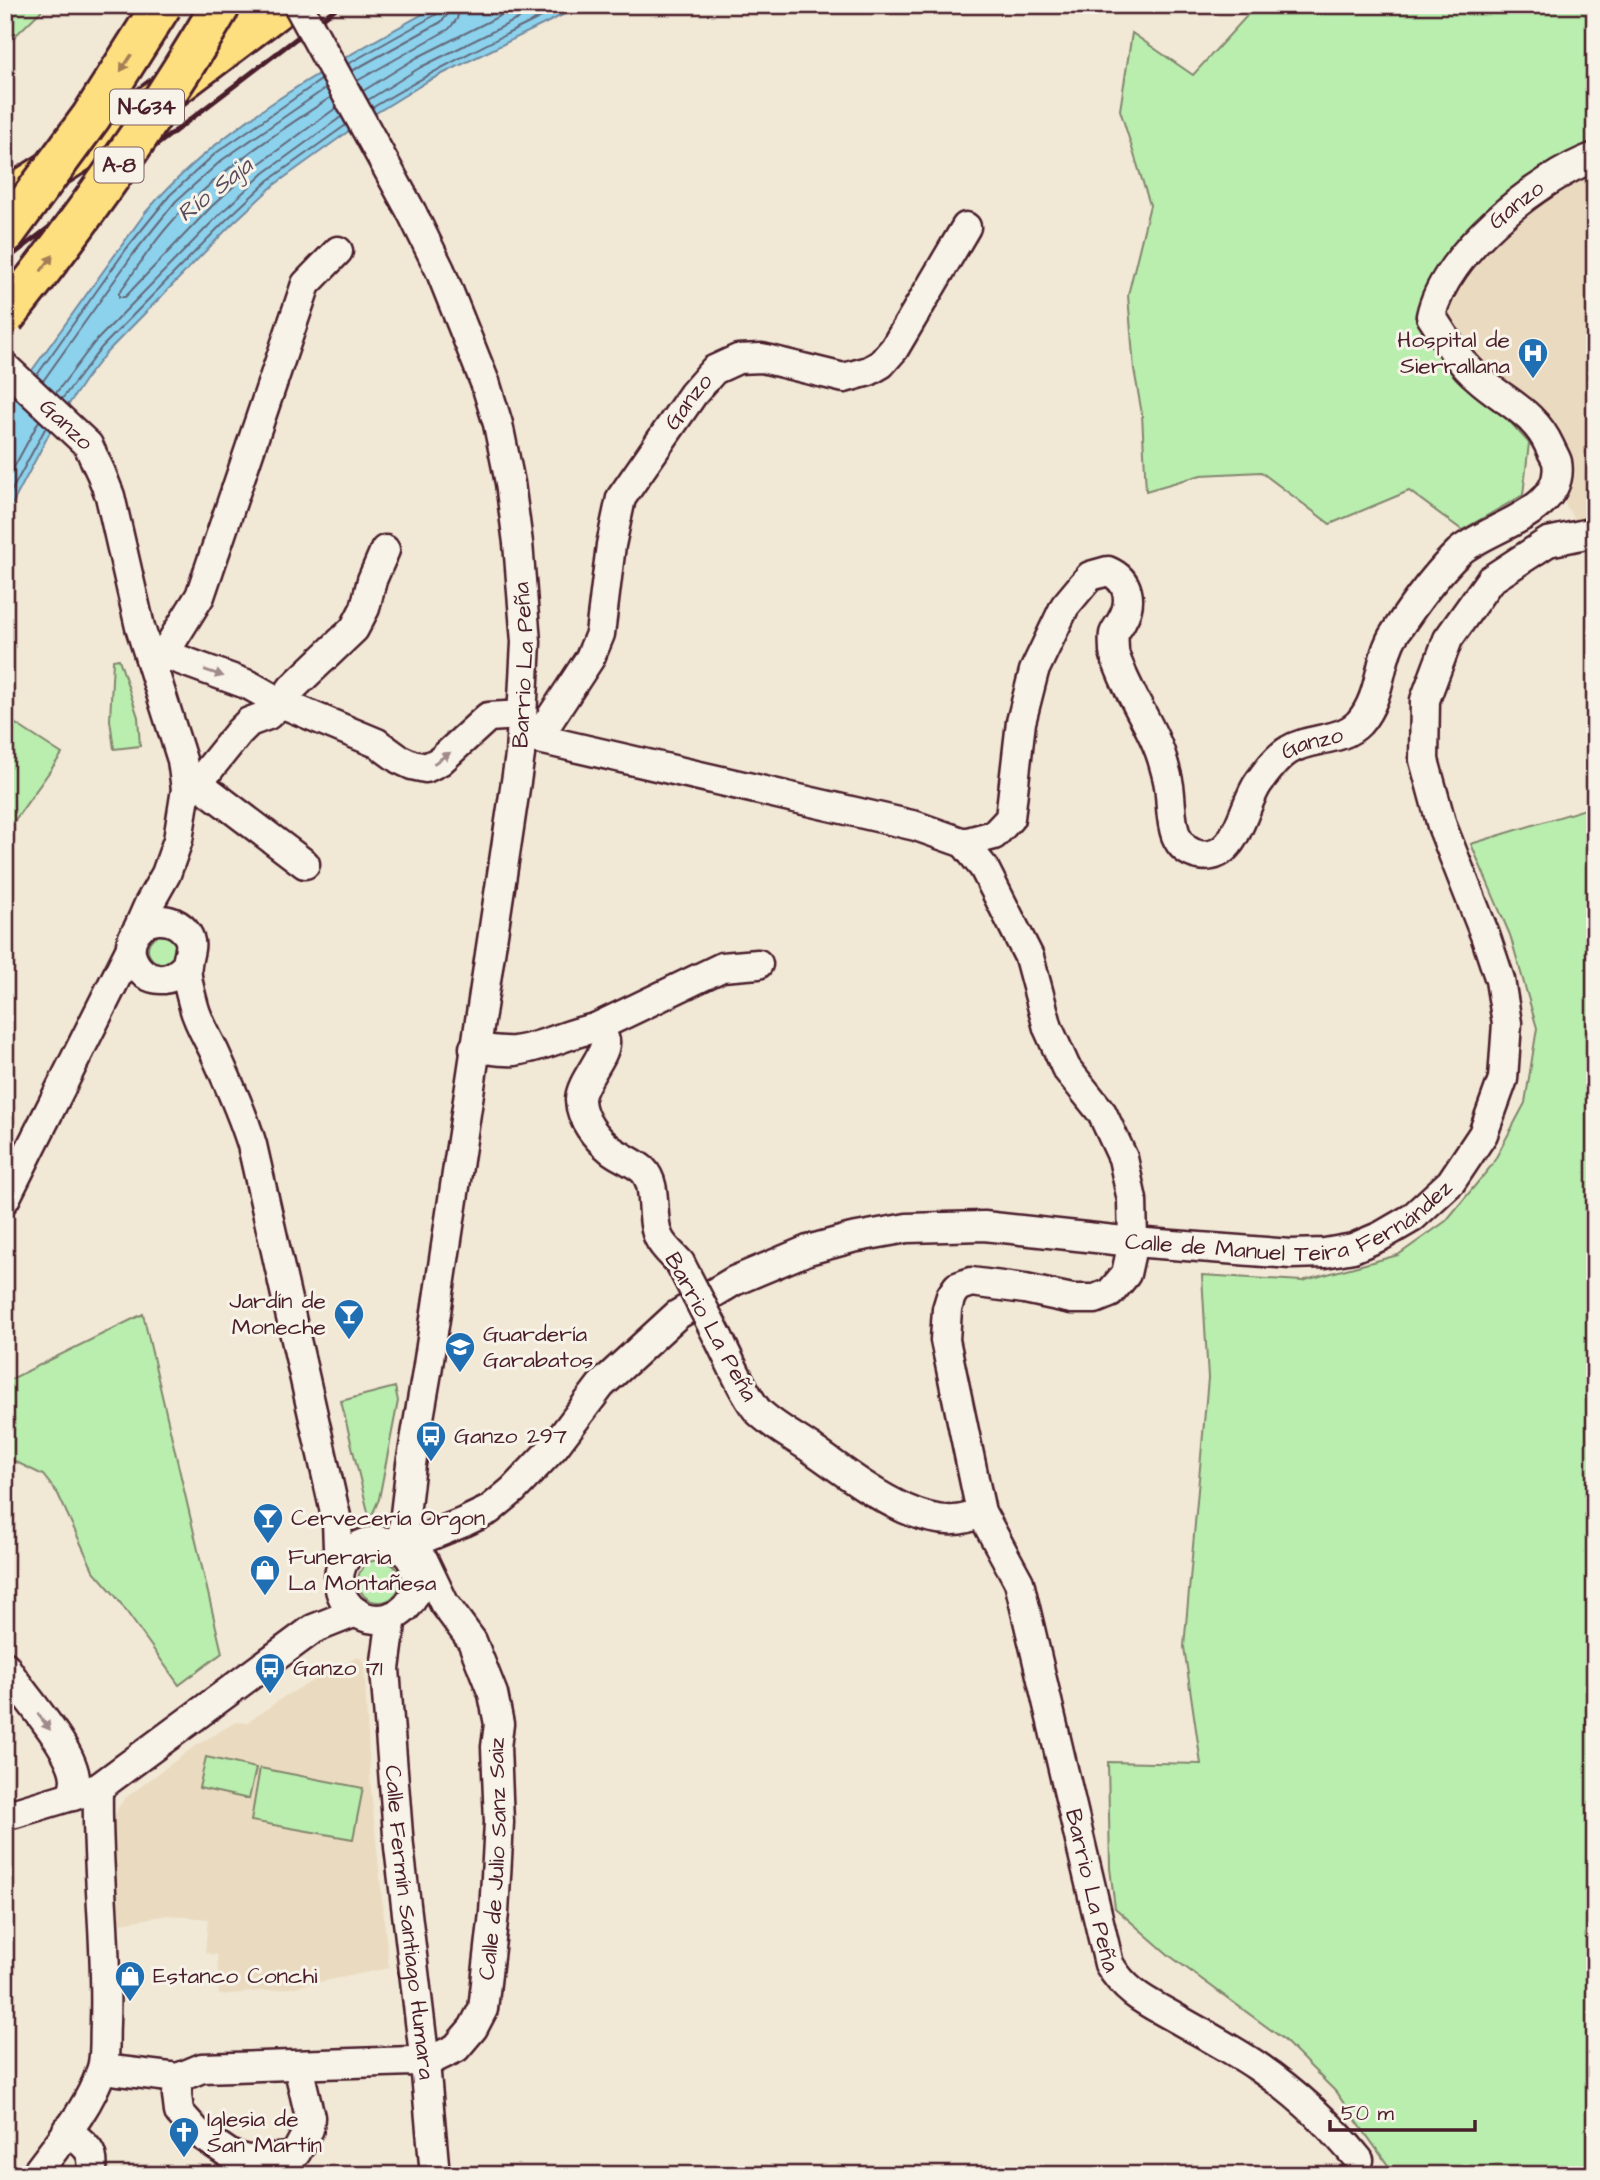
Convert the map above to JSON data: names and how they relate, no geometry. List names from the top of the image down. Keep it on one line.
{"streets":{"highway":["N-634","A-8"],"street":["Ganzo","Barrio La Peña","Calle de Manuel Teira Fernández","Calle de Julio Sanz Saiz","Calle Fermín Santiago Humara"]},"crossings":[["Ganzo","Barrio La Peña"],["Barrio La Peña","Calle de Manuel Teira Fernández"],["Barrio La Peña","Calle de Julio Sanz Saiz"],["Calle de Manuel Teira Fernández","Calle de Julio Sanz Saiz"],["Calle de Julio Sanz Saiz","Calle Fermín Santiago Humara"]],"water":["Río Saja"],"places":{"hospital":["Hospital de Sierrallana"],"bar":["Jardín de Moneche","Cervecería Orgon"],"school or university":["Guardería Garabatos"],"bus stop":["Ganzo 297","Ganzo 71"],"shop":["Funeraria La Montañesa","Estanco Conchi"],"church":["Iglesia de San Martín"]},"scale_bar":"50 m"}
